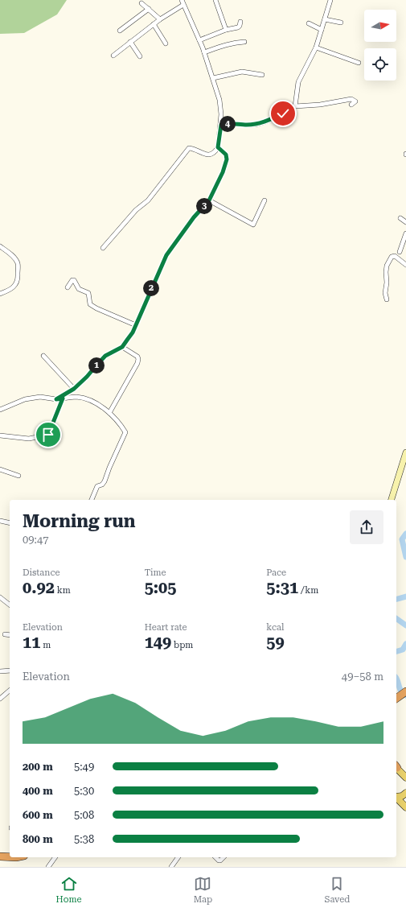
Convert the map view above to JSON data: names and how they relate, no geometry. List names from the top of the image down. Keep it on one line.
{"north":"right","page":{"pins":["4","3","2","1"],"heading":["Morning run","09:47"],"stats":[["Distance","0.92 km"],["Time","5:05"],["Pace","5:31 /km"],["Elevation","11 m"],["Heart rate","149 bpm"],["kcal","59"]],"chart":["Elevation","49–58 m"],"list":[{"name":"200 m","note":"5:49"},{"name":"400 m","note":"5:30"},{"name":"600 m","note":"5:08"},{"name":"800 m","note":"5:38"}],"tabs":["Home","Map","Saved"]}}
